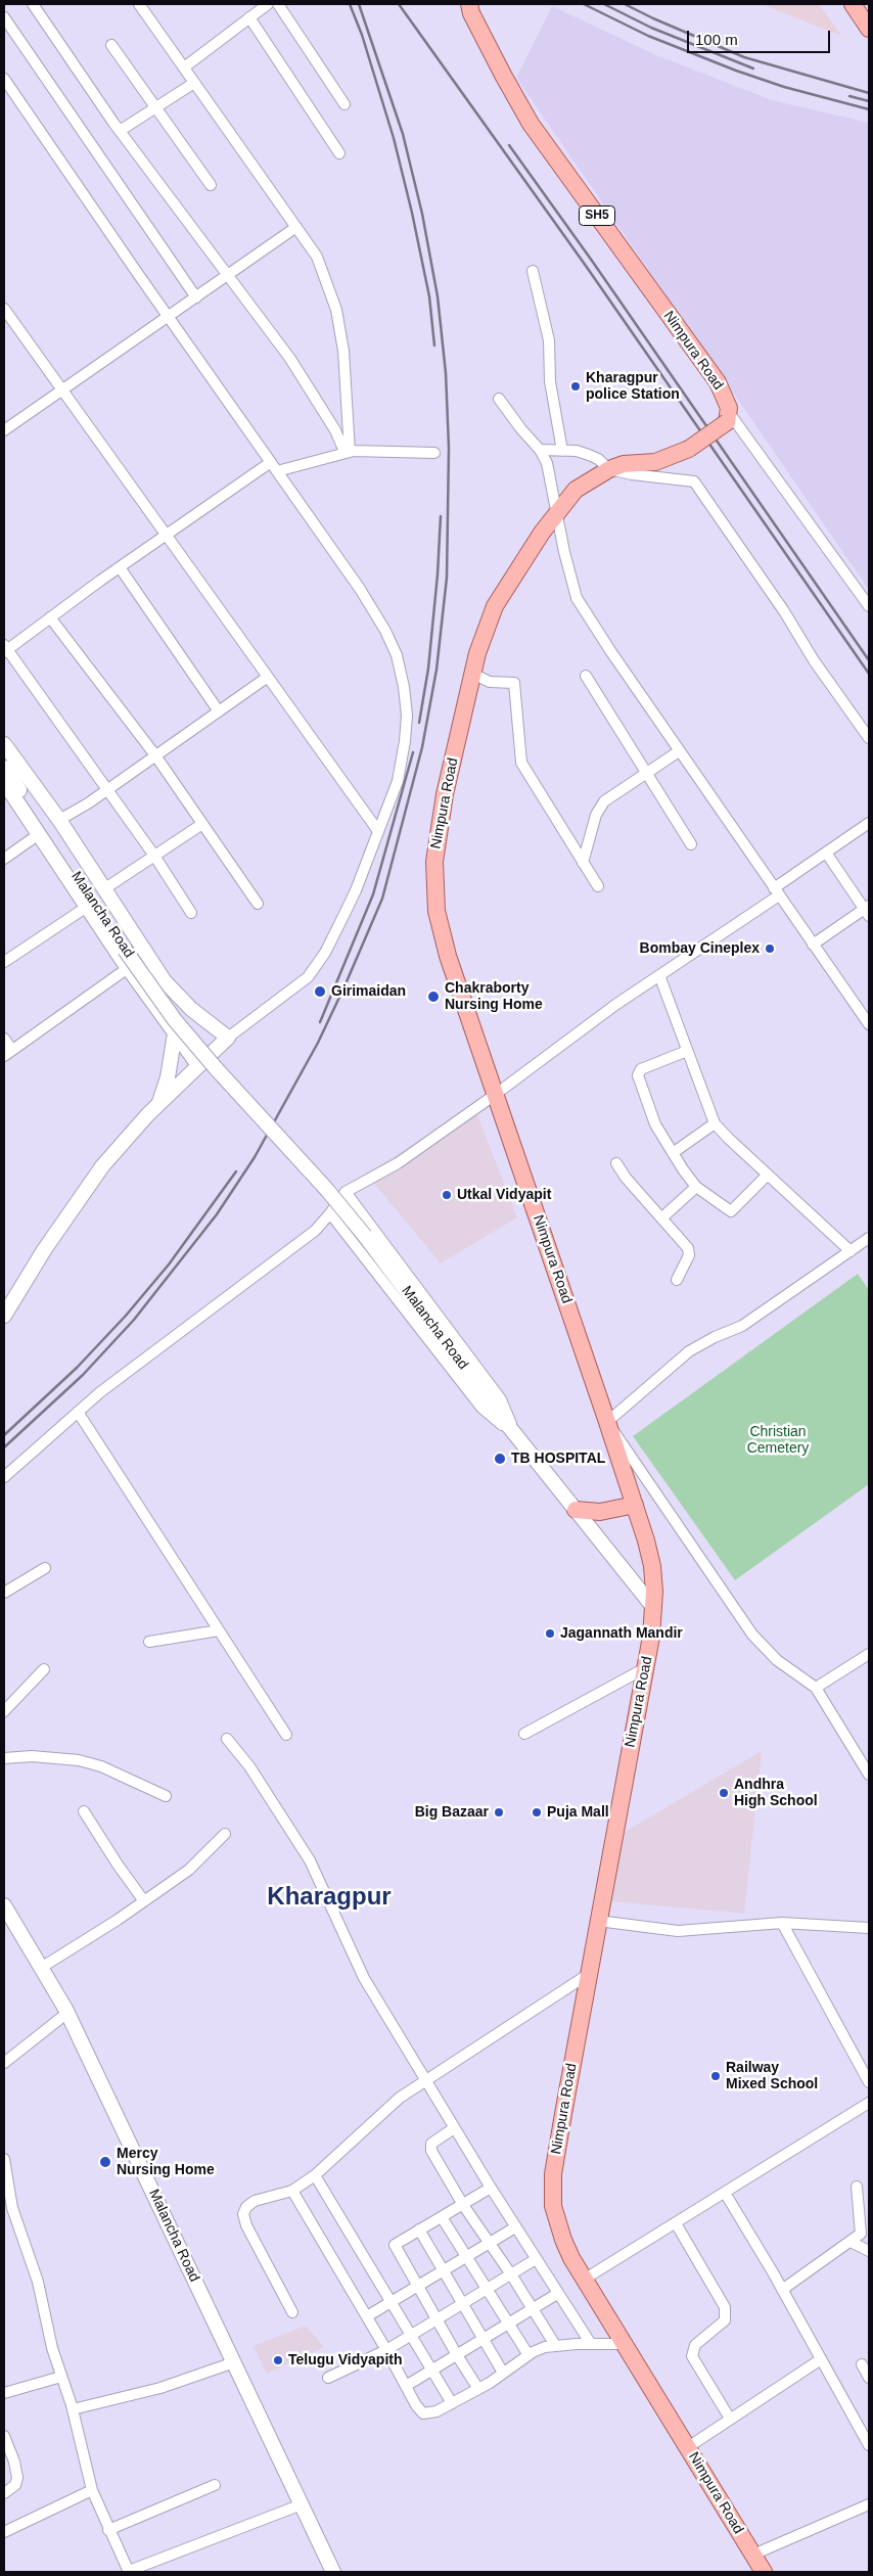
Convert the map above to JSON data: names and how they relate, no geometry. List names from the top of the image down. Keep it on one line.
{"streets":{"main road":["SH5","Nimpura Road"],"street":["Malancha Road"]},"crossings":[["Nimpura Road","Malancha Road"]],"districts":["Kharagpur"],"parks":["Christian Cemetery"],"places":["Kharagpur police Station","Bombay Cineplex","Girimaidan","Chakraborty Nursing Home","Utkal Vidyapit","TB HOSPITAL","Jagannath Mandir","Andhra High School","Big Bazaar","Puja Mall","Railway Mixed School","Mercy Nursing Home","Telugu Vidyapith"],"scale_bar":"100 m"}
